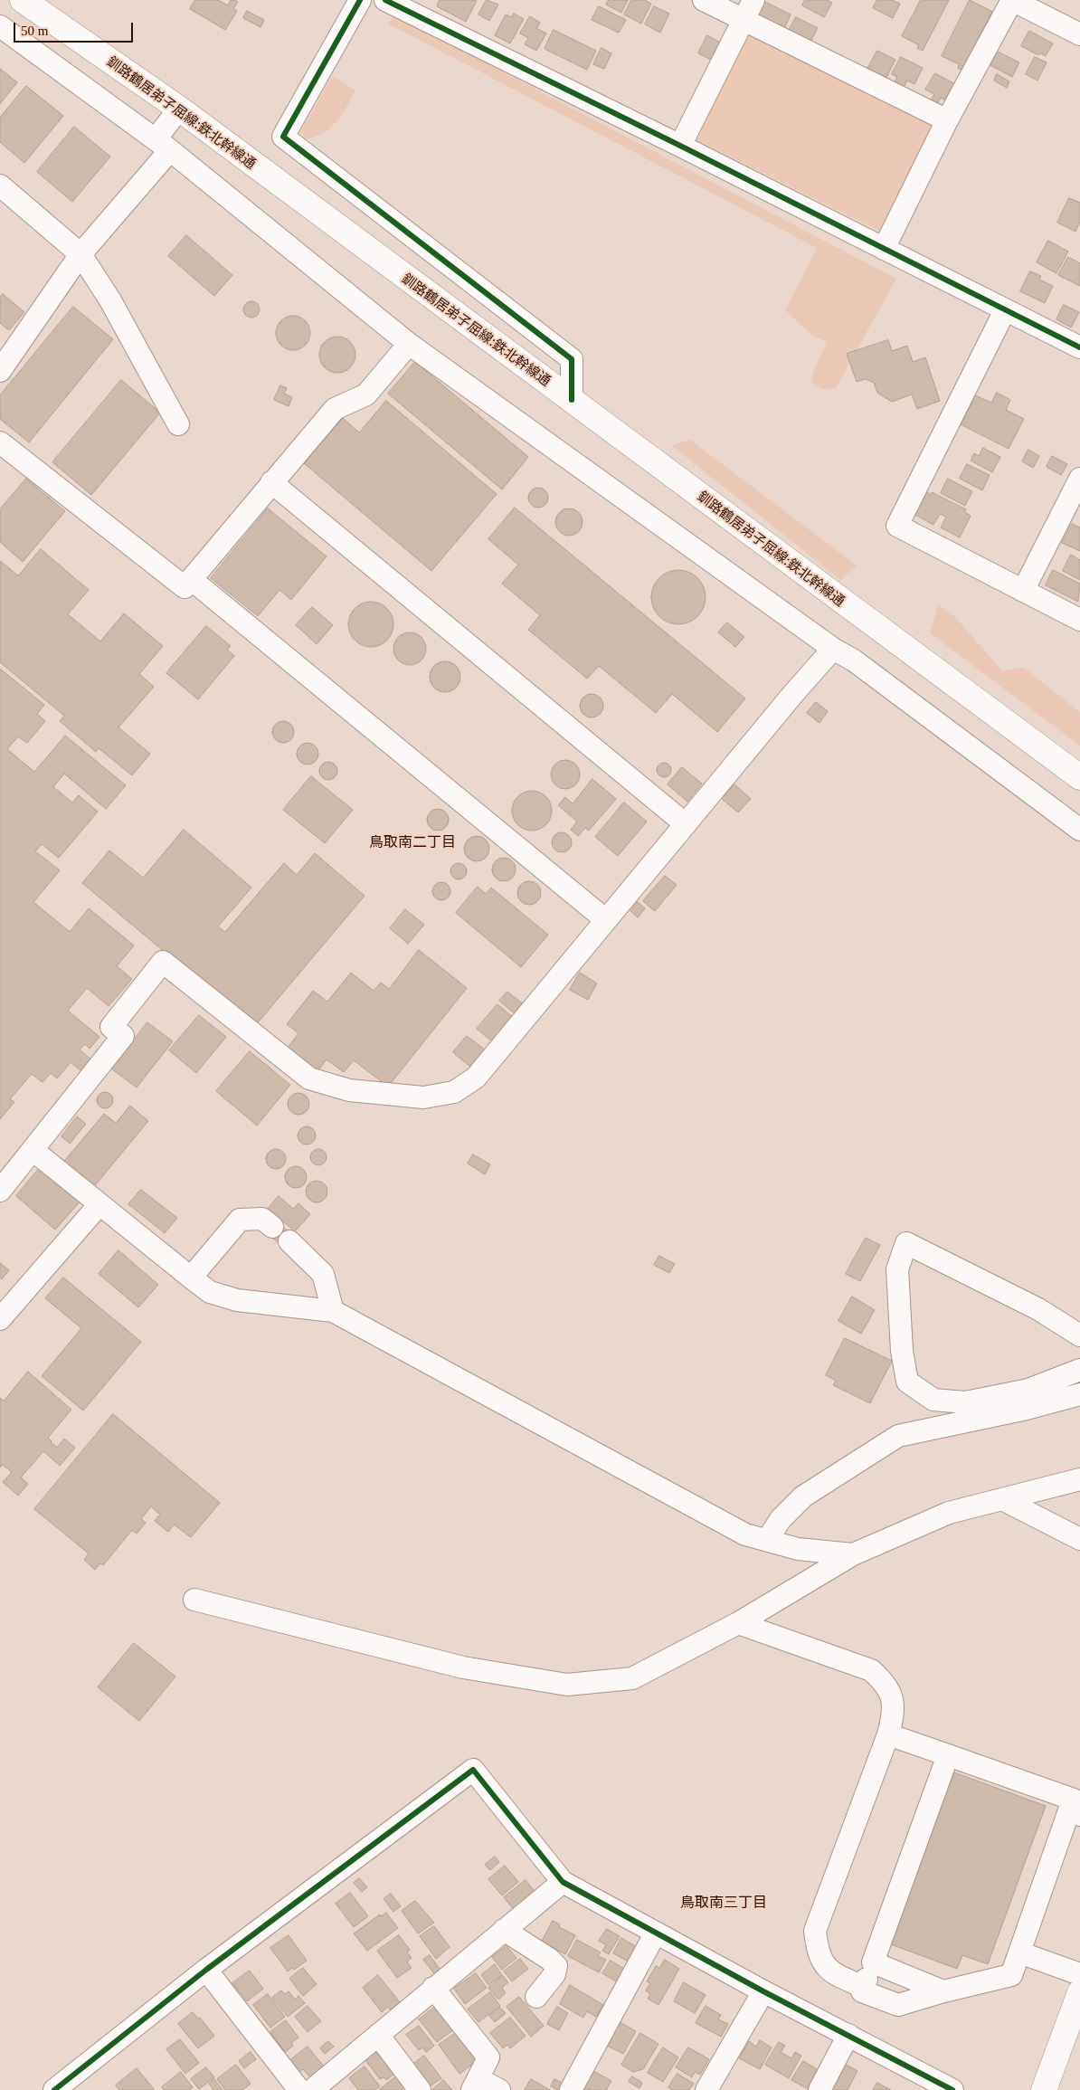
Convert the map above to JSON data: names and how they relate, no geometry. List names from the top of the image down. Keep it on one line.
{"streets":{"main road":["釧路鶴居弟子屈線:鉄北幹線通"]},"districts":["鳥取南二丁目","鳥取南三丁目"],"scale_bar":"50 m"}
